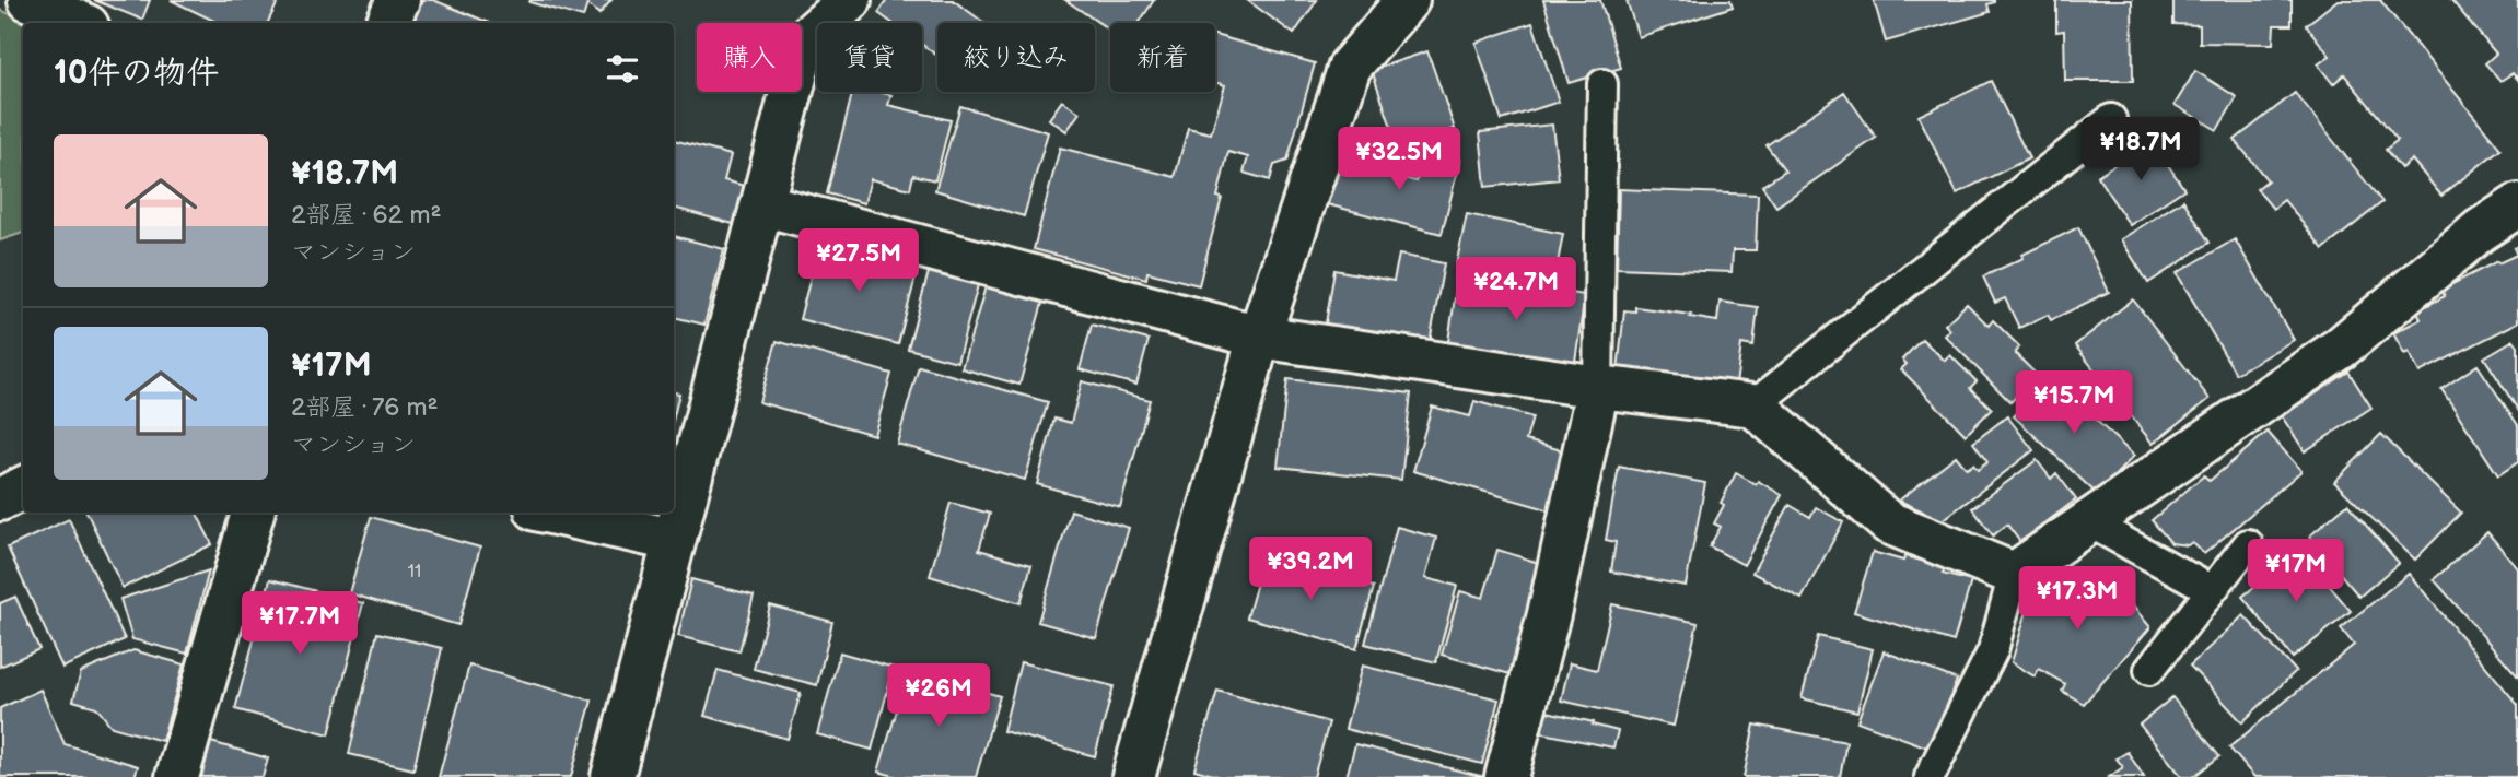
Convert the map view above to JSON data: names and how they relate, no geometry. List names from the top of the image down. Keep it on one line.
{"house_numbers":["11"],"page":{"chip":["購入","賃貸","絞り込み","新着"],"heading":"10件の物件","list":[{"name":"¥18.7M","note":"2部屋 · 62 m² · マンション"},{"name":"¥17M","note":"2部屋 · 76 m² · マンション"}],"price":["¥18.7M","¥32.5M","¥27.5M","¥24.7M","¥15.7M","¥39.2M","¥17M","¥17.3M","¥17.7M","¥26M"]}}
